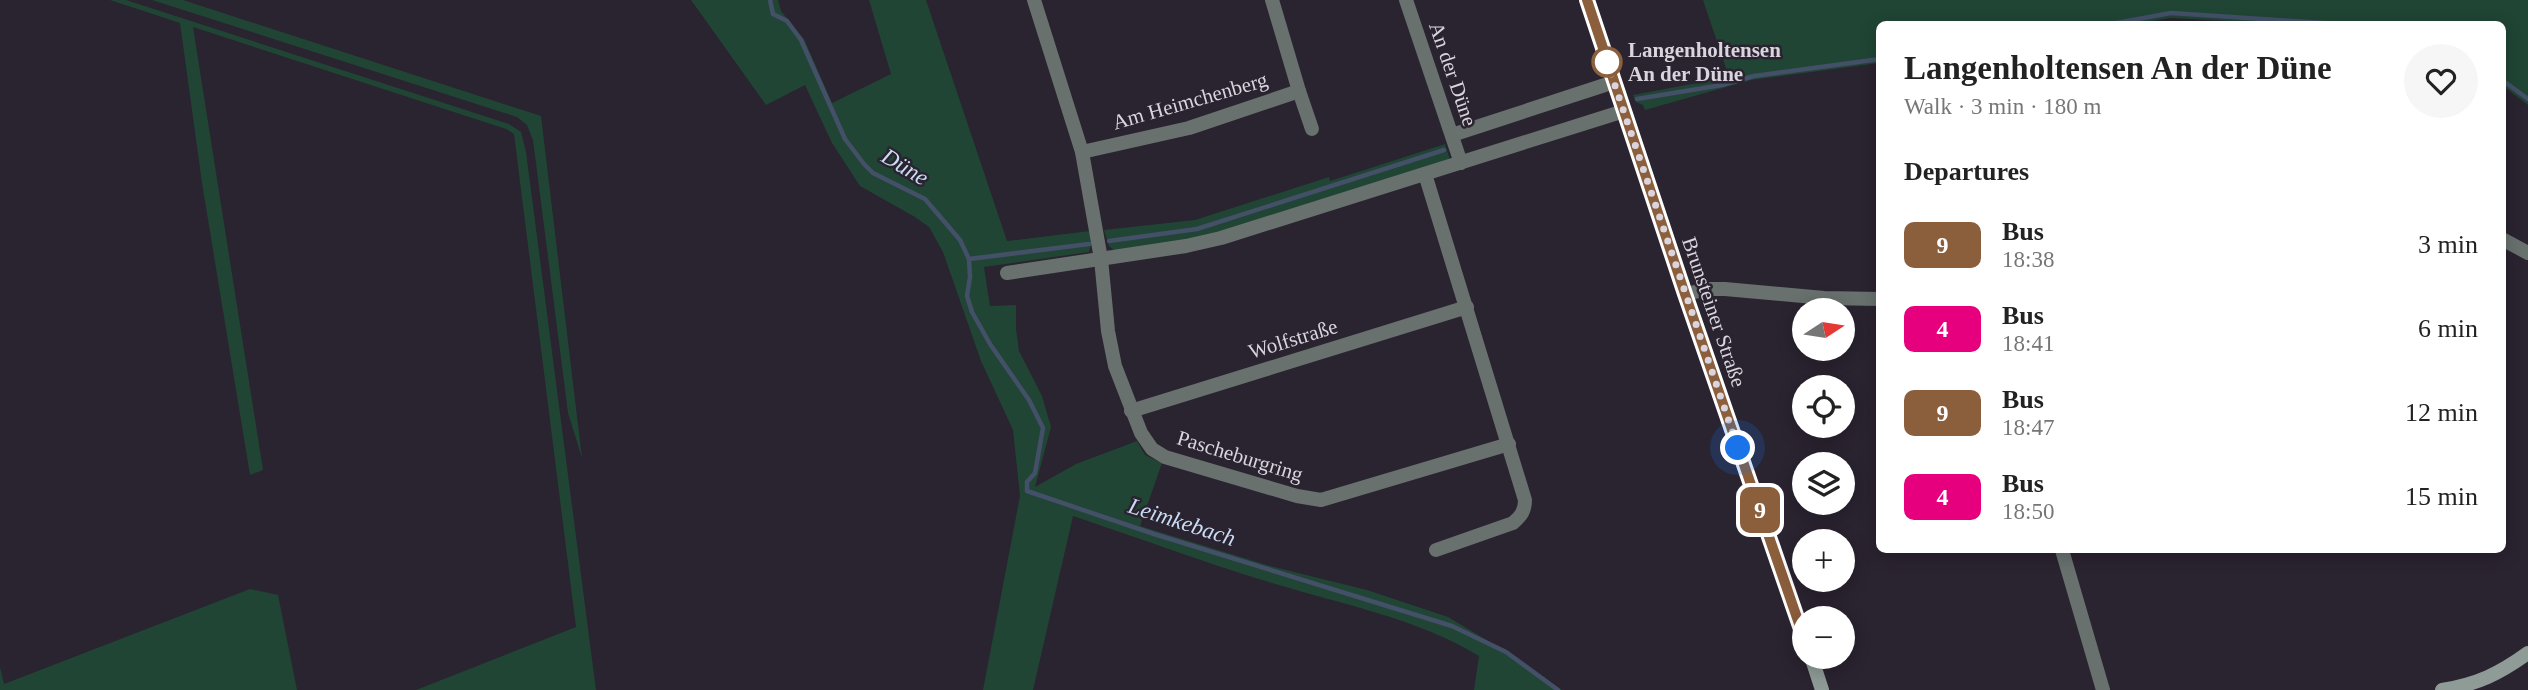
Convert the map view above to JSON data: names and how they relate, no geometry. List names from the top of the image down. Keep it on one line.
{"streets":{"street":["An der Düne","Am Heimchenberg","Brunsteiner Straße","Wolfstraße","Pascheburgring"]},"crossings":[["Am Heimchenberg","Pascheburgring"],["Wolfstraße","Pascheburgring"]],"water":["Düne","Leimkebach"],"places":["Langenholtensen An der Düne"],"lines":["bus line 9"],"north":"right","page":{"on_map":"9","heading":[["Langenholtensen An der Düne","Walk · 3 min · 180 m"],"Departures"],"list":[{"mark":"9","name":"Bus","note":"18:38","value":"3 min"},{"mark":"4","name":"Bus","note":"18:41","value":"6 min"},{"mark":"9","name":"Bus","note":"18:47","value":"12 min"},{"mark":"4","name":"Bus","note":"18:50","value":"15 min"}],"map_buttons":["+","−"]}}
